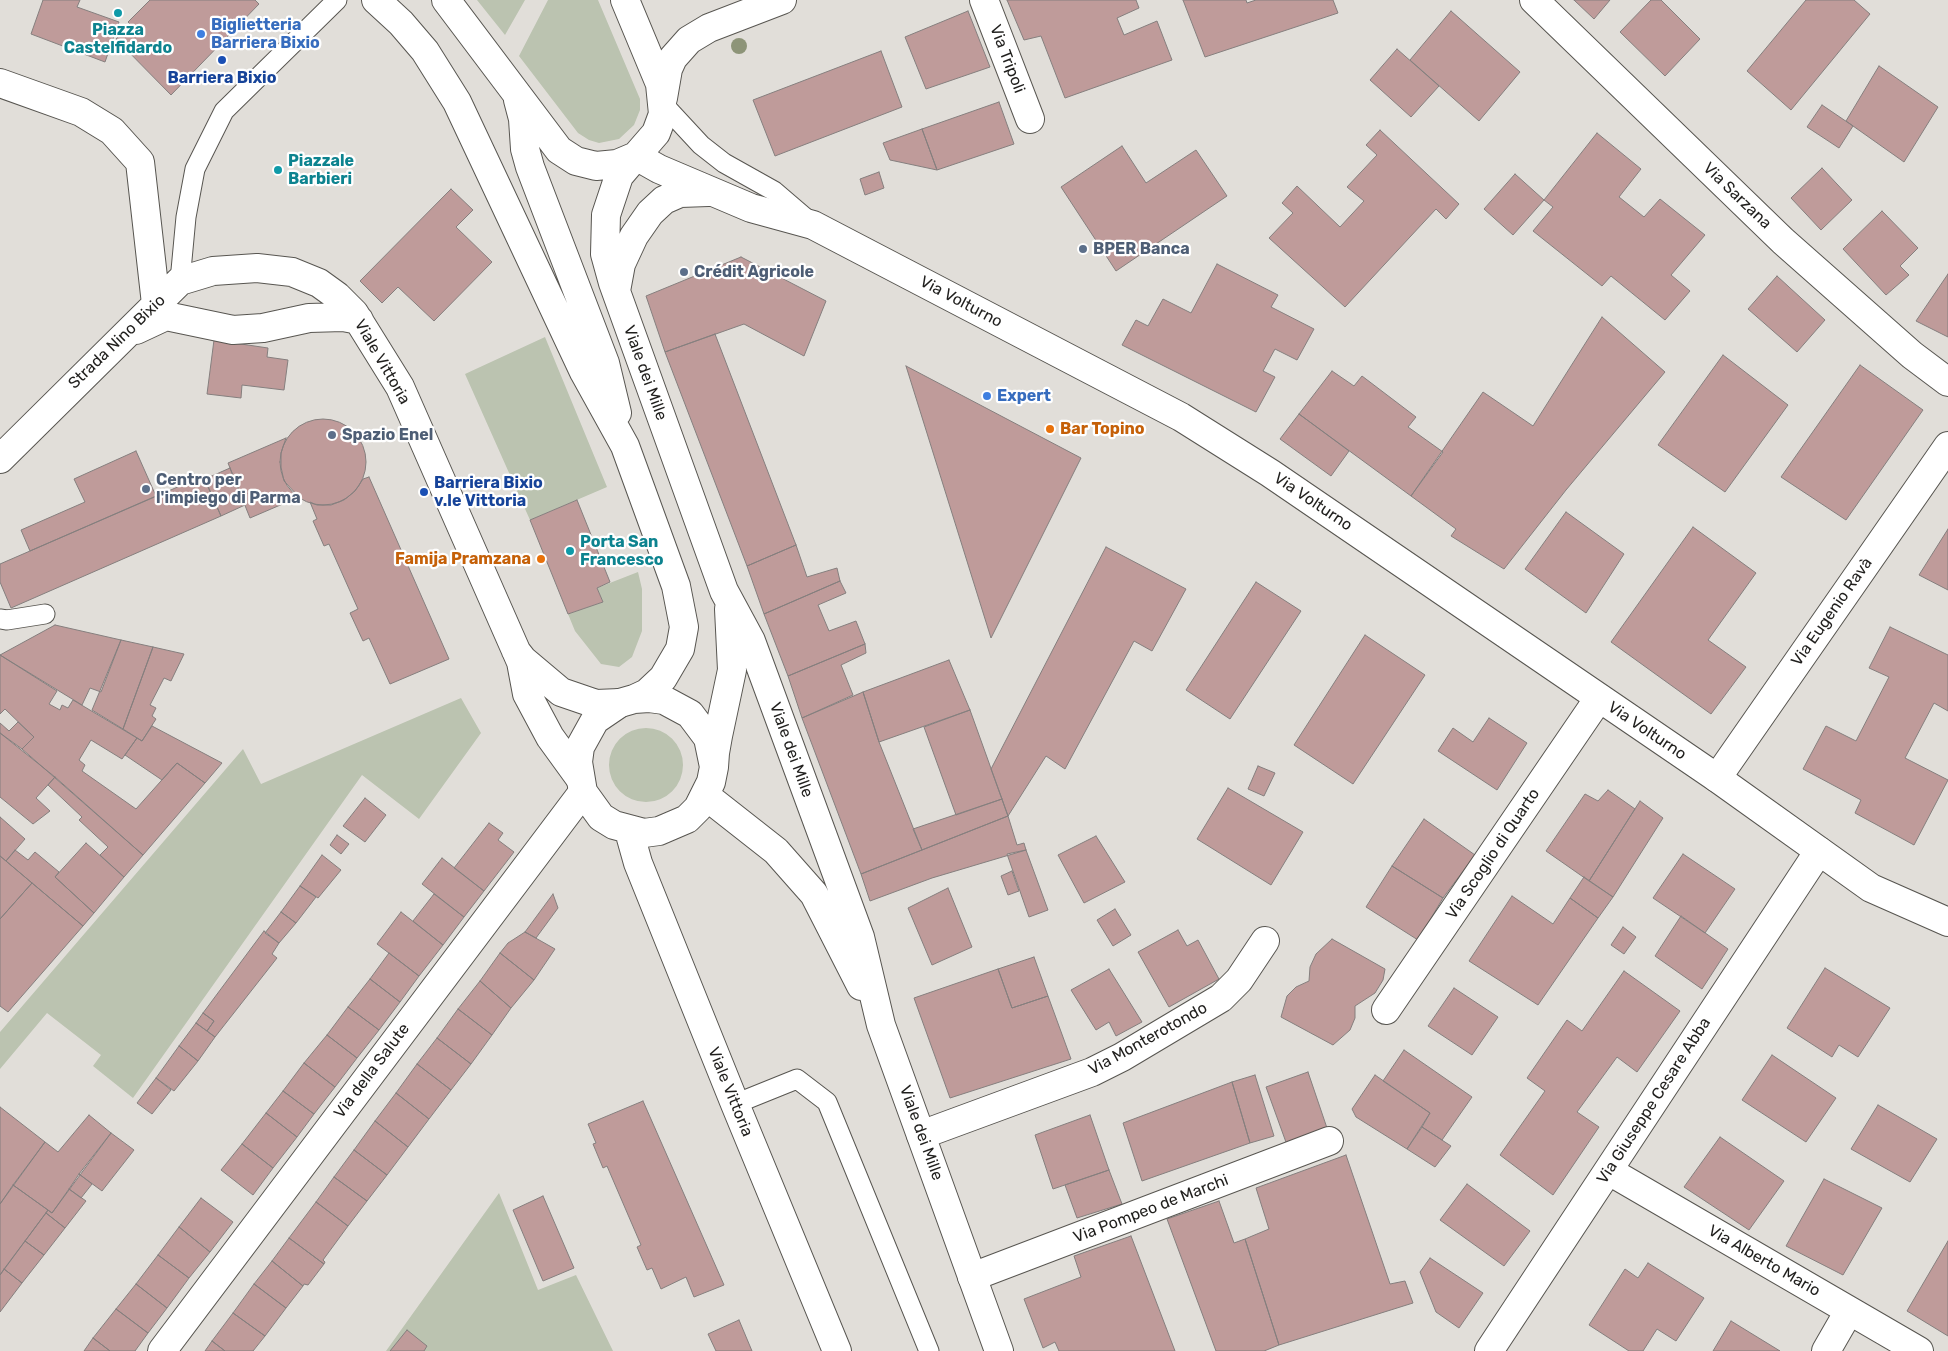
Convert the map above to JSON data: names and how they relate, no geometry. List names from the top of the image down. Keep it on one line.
{"streets":{"street":["Via Tripoli","Via Sarzana","Via Volturno","Strada Nino Bixio","Viale Vittoria","Viale dei Mille","Via Eugenio Ravà","Via Scoglio di Quarto","Via Monterotondo","Via della Salute","Via Giuseppe Cesare Abba","Via Pompeo de Marchi","Via Alberto Mario"]},"crossings":[["Via Volturno","Viale dei Mille"],["Via Volturno","Via Eugenio Ravà"],["Via Volturno","Via Scoglio di Quarto"],["Via Volturno","Via Giuseppe Cesare Abba"],["Strada Nino Bixio","Viale Vittoria"],["Viale Vittoria","Via della Salute"],["Viale dei Mille","Via Monterotondo"],["Viale dei Mille","Via Pompeo de Marchi"],["Via Giuseppe Cesare Abba","Via Alberto Mario"]],"places":["Piazza Castelfidardo","Biglietteria Barriera Bixio","Barriera Bixio","Piazzale Barbieri","BPER Banca","Crédit Agricole","Expert","Bar Topino","Spazio Enel","Centro per l'impiego di Parma","Barriera Bixio v.le Vittoria","Porta San Francesco","Famija Pramzana"]}
